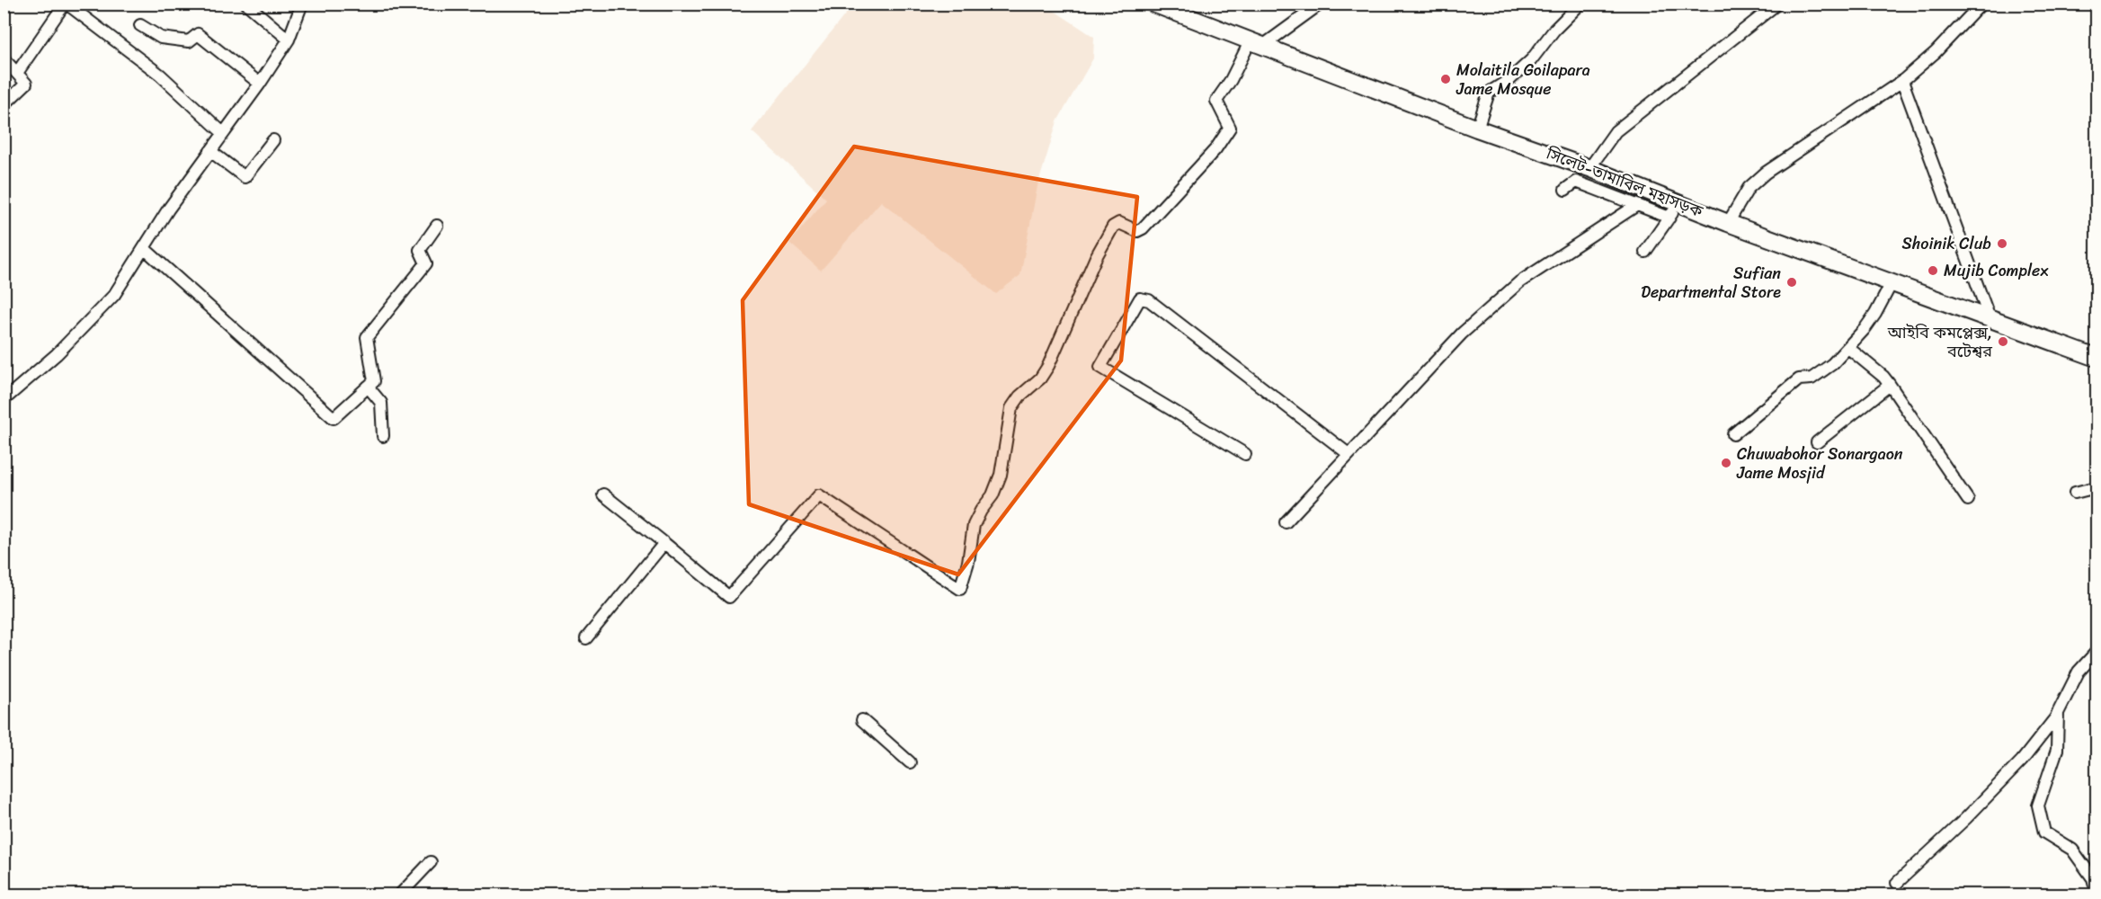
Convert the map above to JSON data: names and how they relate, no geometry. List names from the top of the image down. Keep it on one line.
{"streets":{"highway":["সিলেট-তামাবিল মহাসড়ক"]},"places":["Molaitila Goilapara Jame Mosque","Shoinik Club","Mujib Complex","Sufian Departmental Store","আইবি কমপ্লেক্স, বটেশ্বর","Chuwabohor Sonargaon Jame Mosjid"]}
